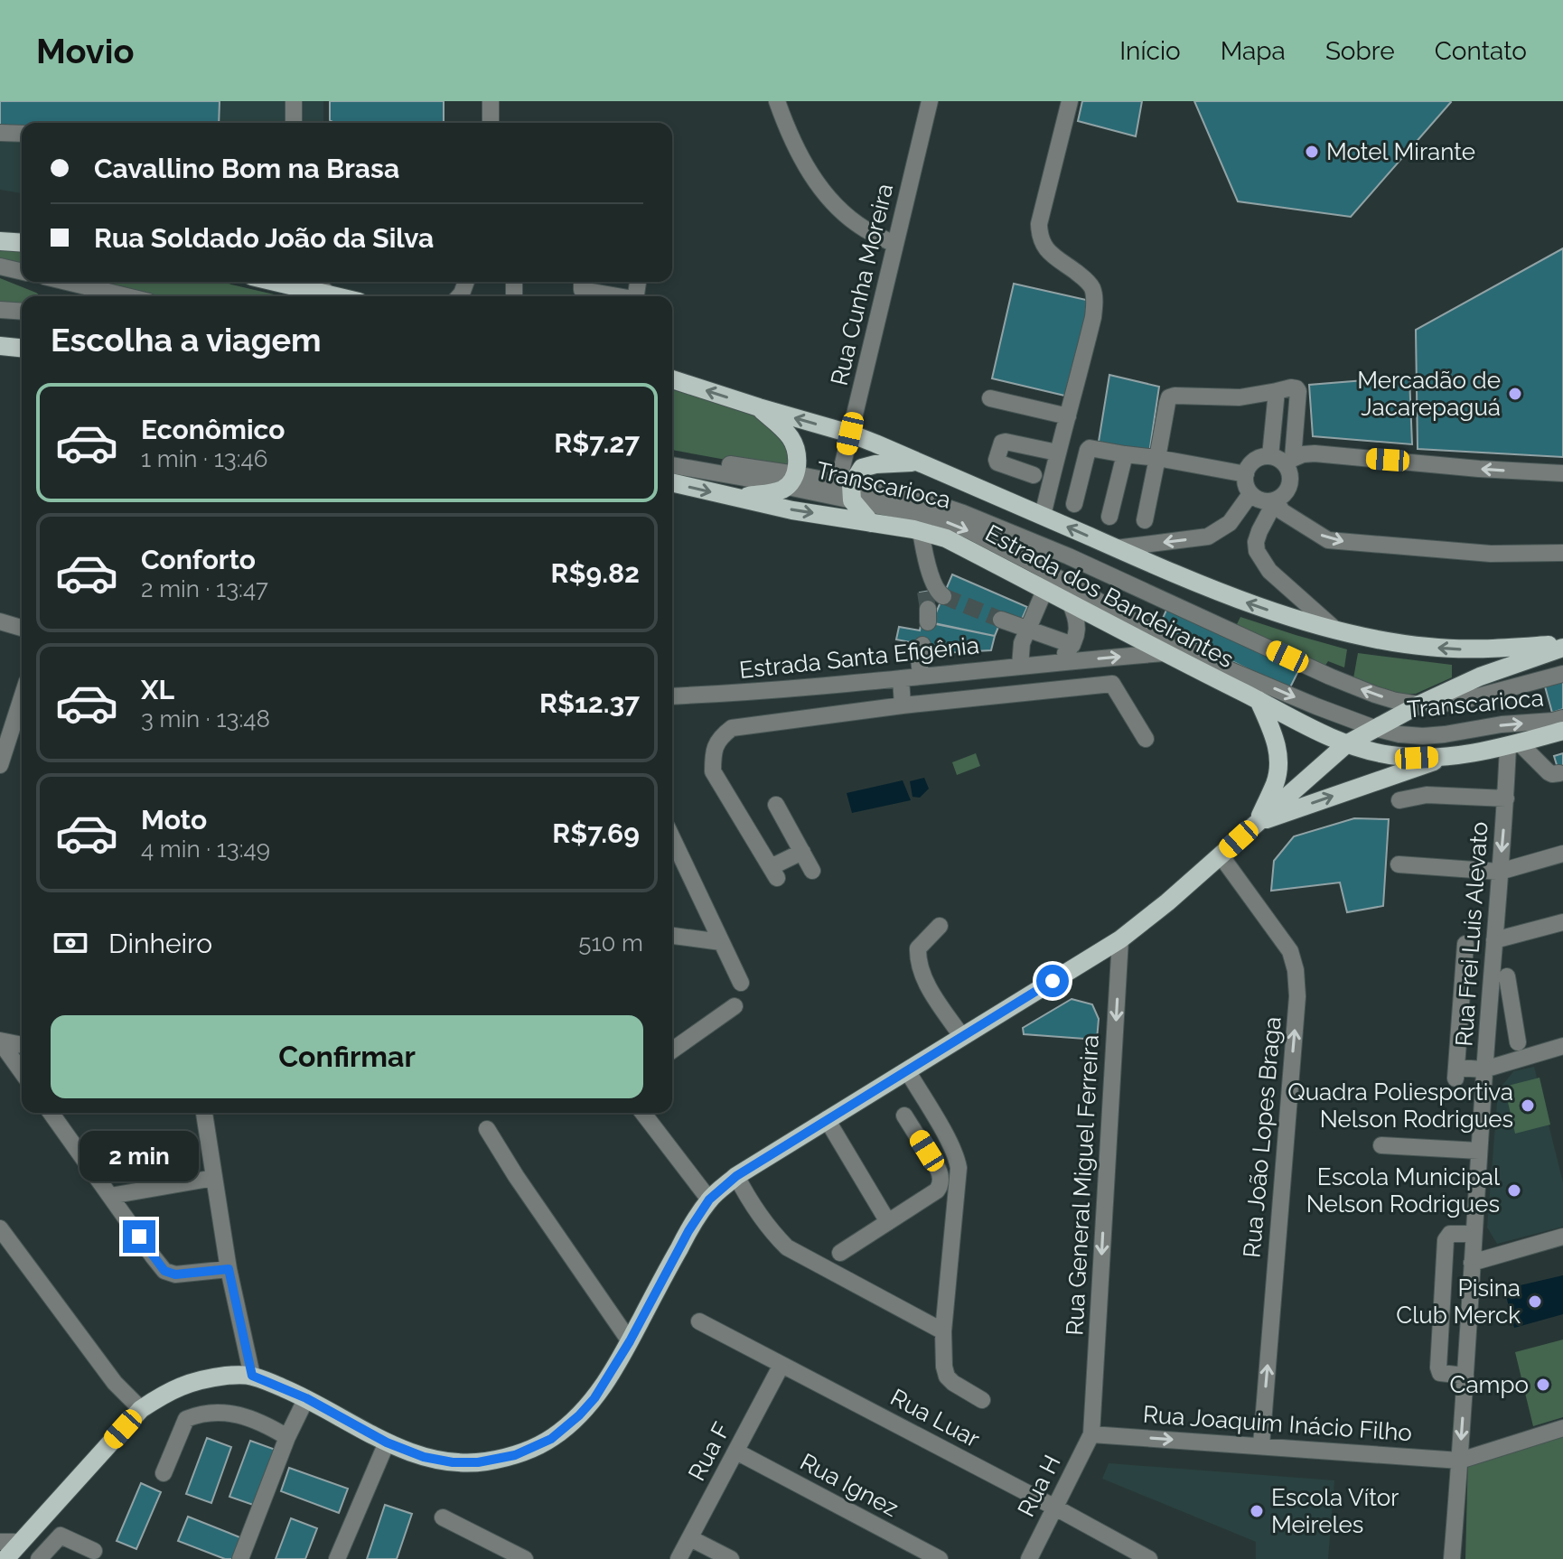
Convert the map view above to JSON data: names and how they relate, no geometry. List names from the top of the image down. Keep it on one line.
{"streets":{"main road":["Estrada dos Bandeirantes"],"street":["Rua Cunha Moreira","Transcarioca","Estrada Santa Efigênia","Rua Frei Luis Alevato","Rua João Lopes Braga","Rua General Miguel Ferreira","Rua Luar","Rua Joaquim Inácio Filho","Rua F","Rua Ignez","Rua H"]},"crossings":[["Rua Cunha Moreira","Transcarioca"],["Rua Cunha Moreira","Estrada dos Bandeirantes"],["Transcarioca","Estrada dos Bandeirantes"],["Estrada dos Bandeirantes","Estrada Santa Efigênia"],["Estrada dos Bandeirantes","Rua Frei Luis Alevato"],["Rua Frei Luis Alevato","Rua Joaquim Inácio Filho"],["Rua João Lopes Braga","Rua Joaquim Inácio Filho"],["Rua General Miguel Ferreira","Rua Joaquim Inácio Filho"],["Rua General Miguel Ferreira","Rua H"],["Rua Luar","Rua F"],["Rua Luar","Rua H"],["Rua Joaquim Inácio Filho","Rua H"],["Rua F","Rua Ignez"]],"one_way":["Rua João Lopes Braga","Rua General Miguel Ferreira","Rua Joaquim Inácio Filho"],"places":["Motel Mirante","Mercadão de Jacarepaguá","Quadra Poliesportiva Nelson Rodrigues","Escola Municipal Nelson Rodrigues","Pisina Club Merck","Campo","Escola Vítor Meireles"],"page":{"header":"Movio","nav":["Início","Mapa","Sobre","Contato"],"banner":["Cavallino Bom na Brasa","Rua Soldado João da Silva"],"heading":"Escolha a viagem","list":[{"name":"Econômico","note":"1 min · 13:46","value":"R$7.27"},{"name":"Conforto","note":"2 min · 13:47","value":"R$9.82"},{"name":"XL","note":"3 min · 13:48","value":"R$12.37"},{"name":"Moto","note":"4 min · 13:49","value":"R$7.69"}],"pay":["Dinheiro","510 m"],"buttons":"Confirmar","bubble":"2 min"}}
